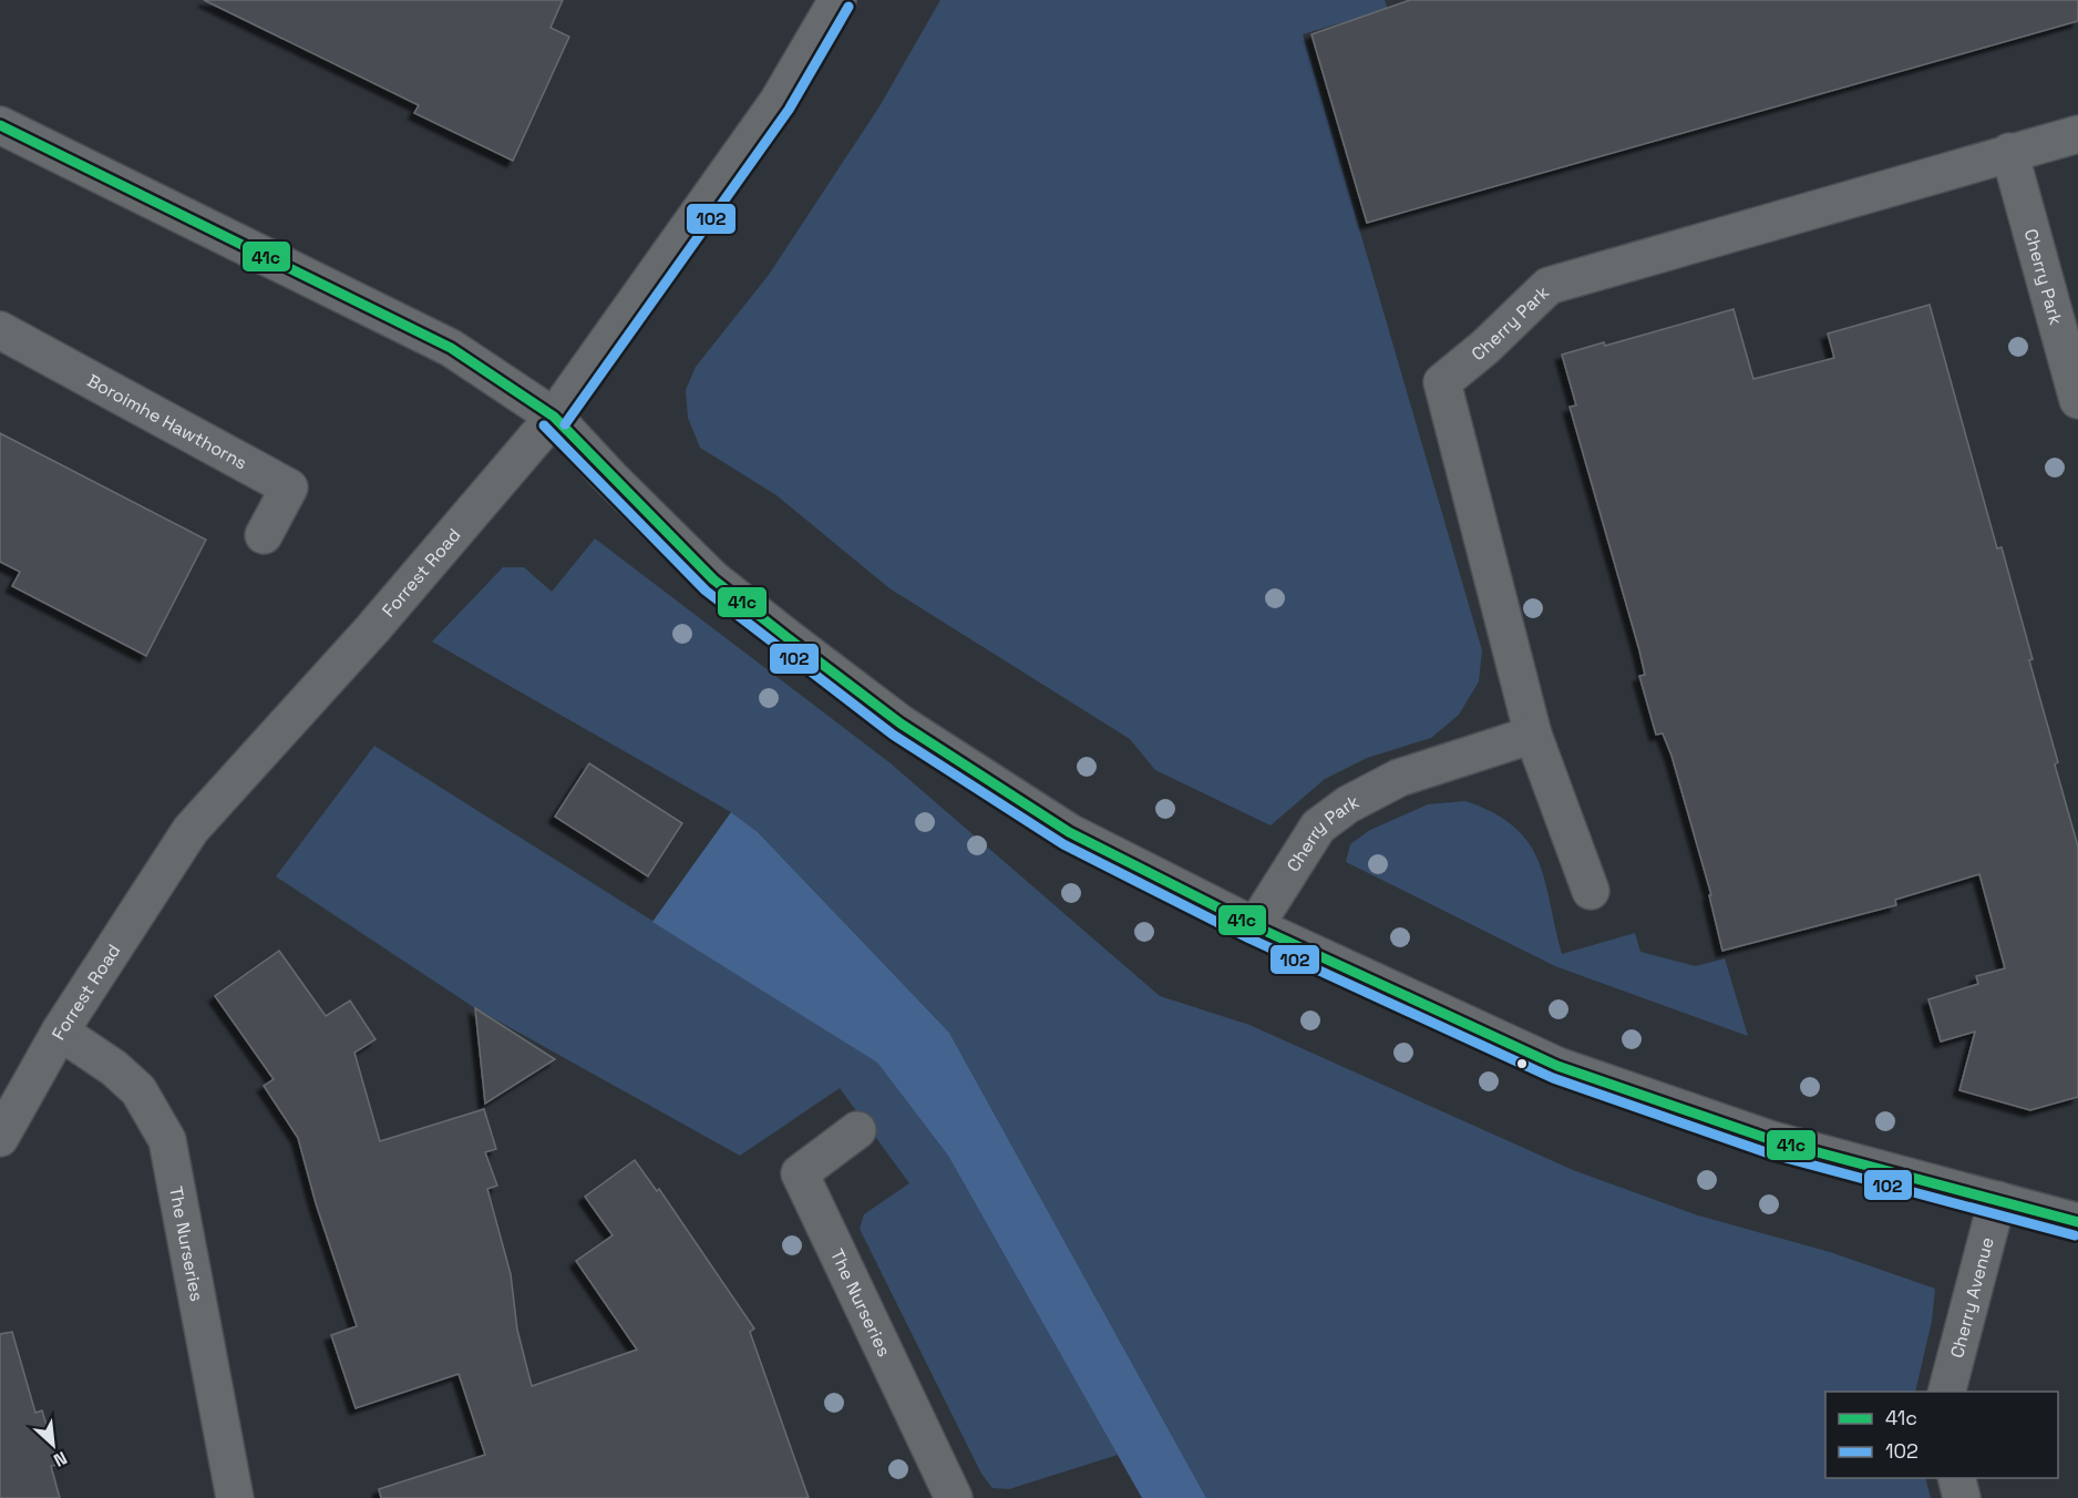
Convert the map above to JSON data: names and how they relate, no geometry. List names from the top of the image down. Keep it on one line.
{"streets":{"street":["Cherry Park","Boroimhe Hawthorns","Forrest Road","The Nurseries","Cherry Avenue"]},"crossings":[["Forrest Road","The Nurseries"]],"lines":["transit line 102","transit line 41c"],"legend":["41c","102"],"north":"bottom right"}
